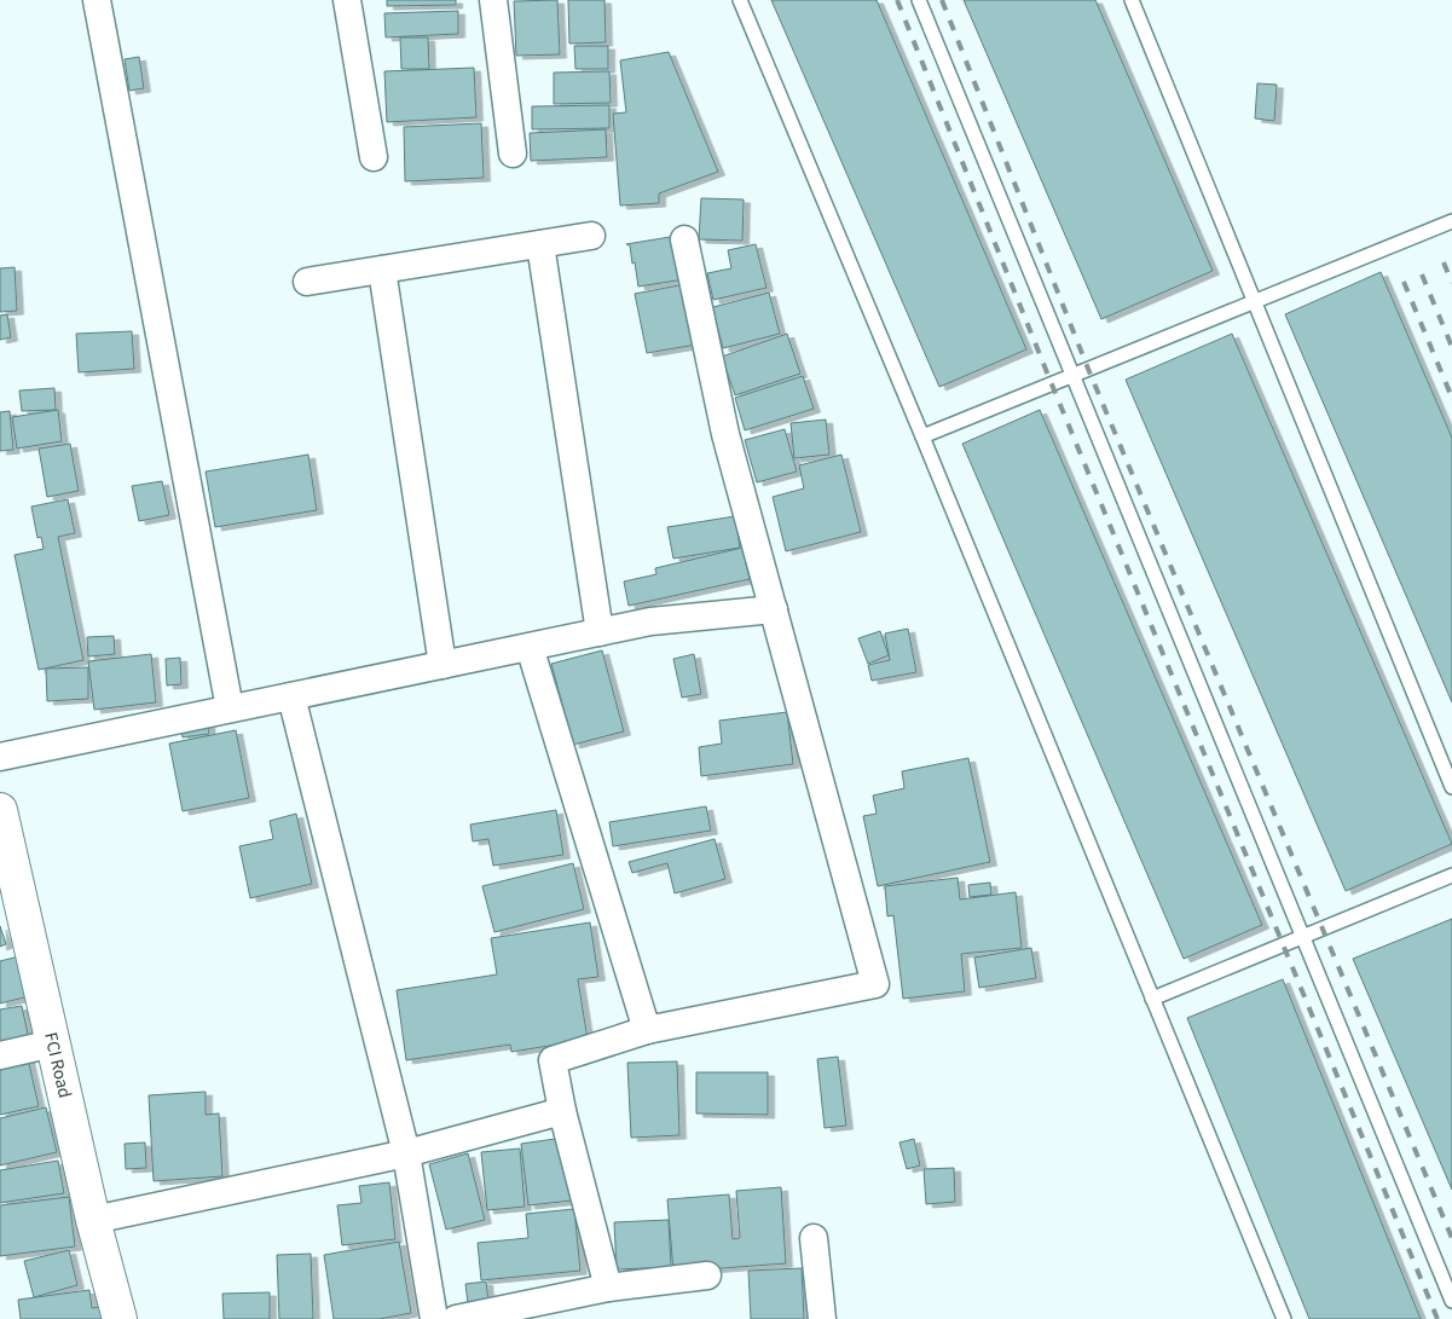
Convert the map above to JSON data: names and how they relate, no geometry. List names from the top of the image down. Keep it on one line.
{"streets":{"street":["FCI Road"]}}
